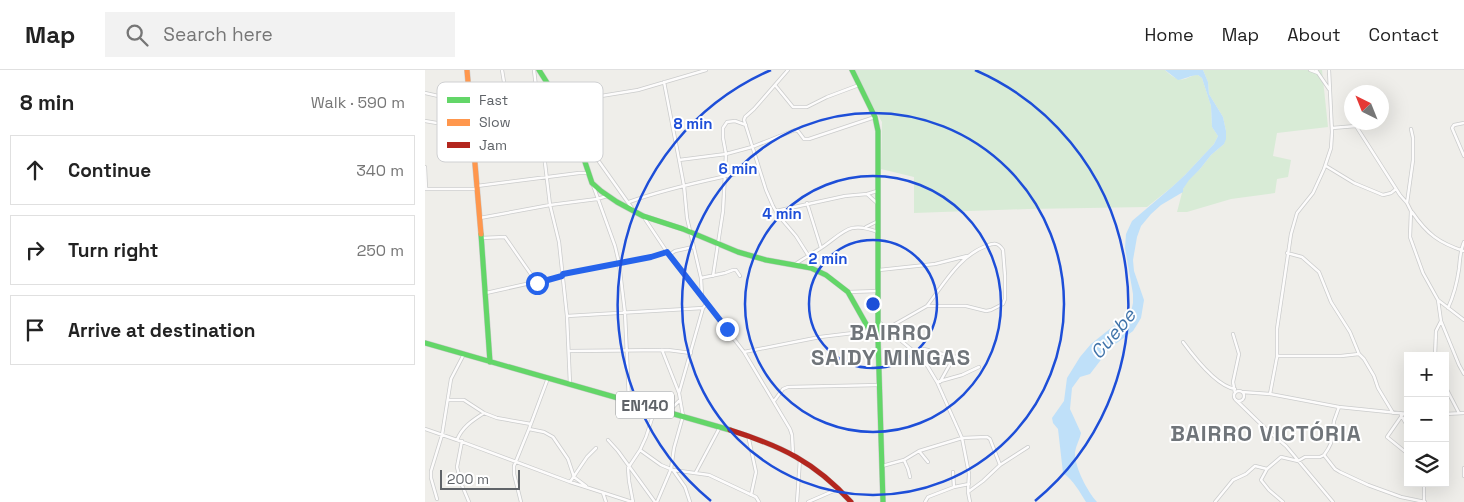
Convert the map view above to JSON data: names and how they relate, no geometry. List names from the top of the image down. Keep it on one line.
{"streets":{"street":["EN140"]},"districts":["BAIRRO SAIDY MINGAS","BAIRRO VICTÓRIA"],"water":["Cuebe"],"legend":["Fast","Slow","Jam"],"scale_bar":"200 m","north":"top left","page":{"header":"Map","search":"Search here","nav":["Home","Map","About","Contact"],"heading":["8 min","Walk · 590 m"],"list":[["Continue","340 m"],["Turn right","250 m"],"Arrive at destination"],"map_buttons":["+","−"],"scale":"200 m"},"rings":["8 min","6 min","4 min","2 min"]}
